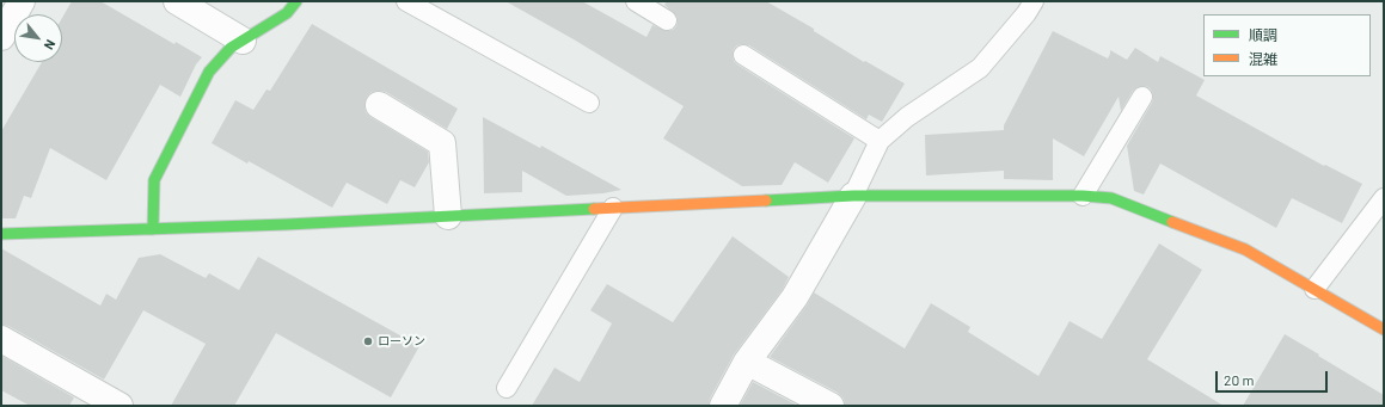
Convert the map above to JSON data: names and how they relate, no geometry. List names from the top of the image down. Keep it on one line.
{"places":["ローソン"],"legend":["順調","混雑"],"scale_bar":"20 m","north":"bottom right"}
